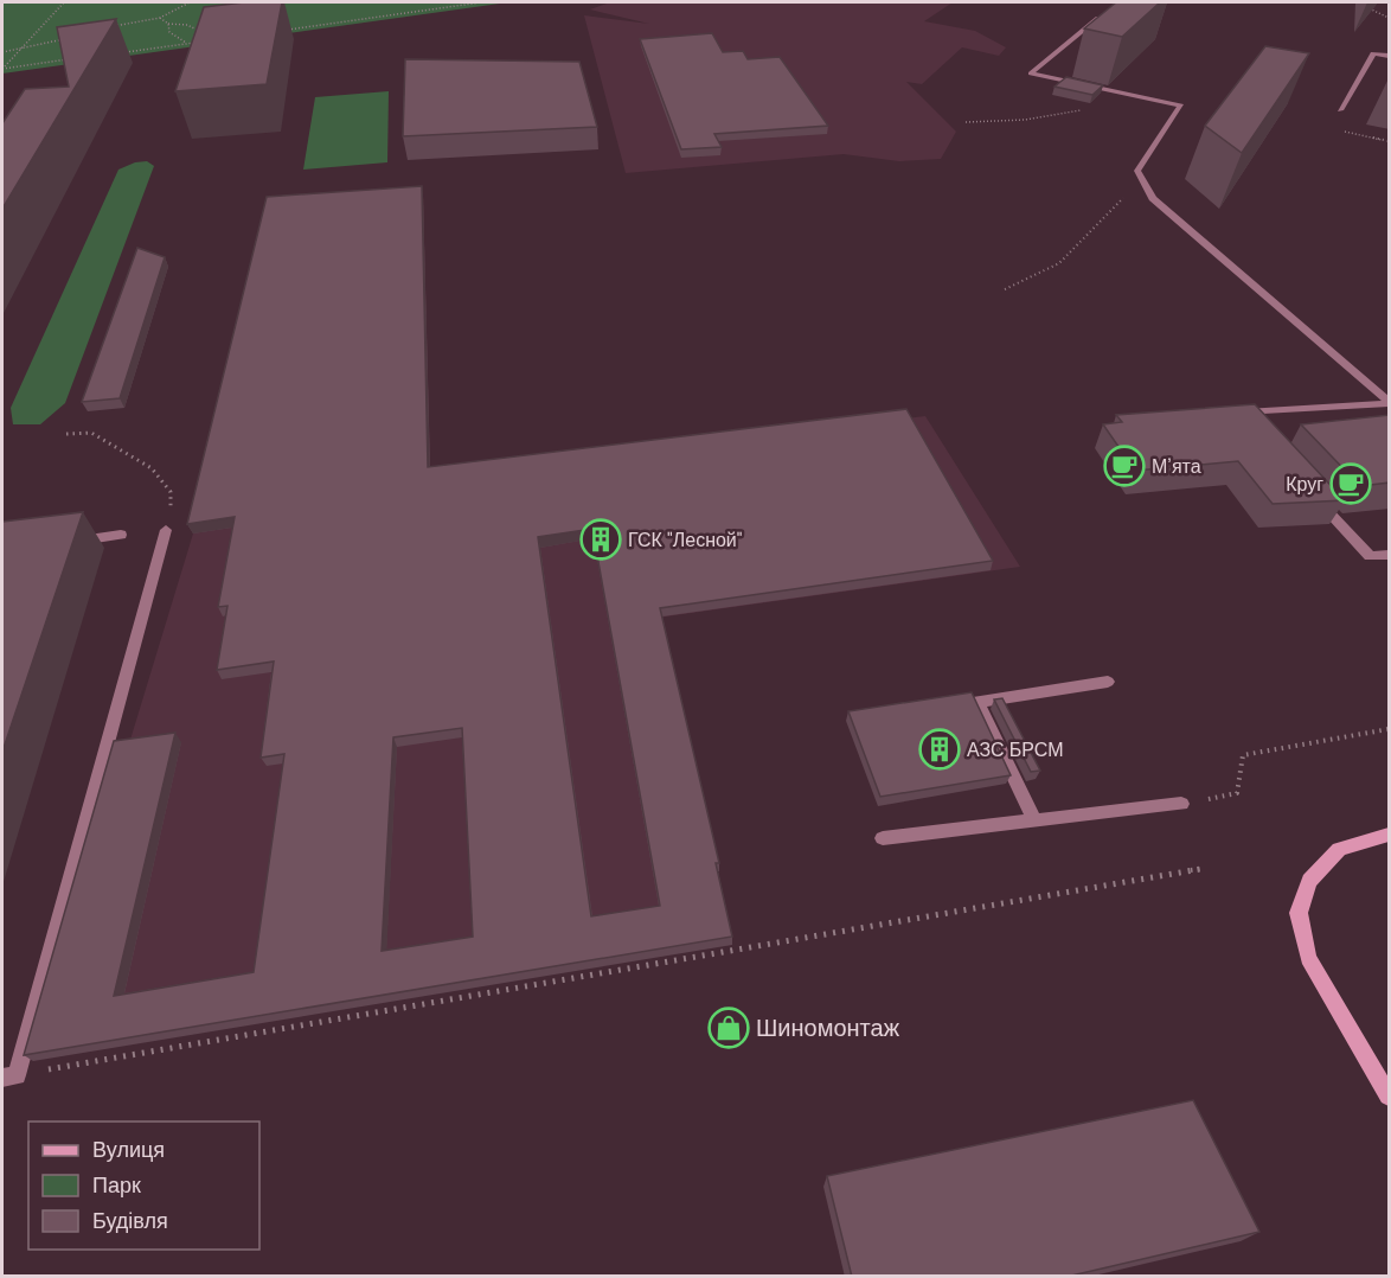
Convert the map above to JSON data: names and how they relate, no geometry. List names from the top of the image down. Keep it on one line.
{"places":{"cafe":["Мʼята","Круг"],"building":["ГСК \"Лесной\"","АЗС БРСМ"],"shop":["Шиномонтаж"]},"legend":["Вулиця","Парк","Будівля"]}
